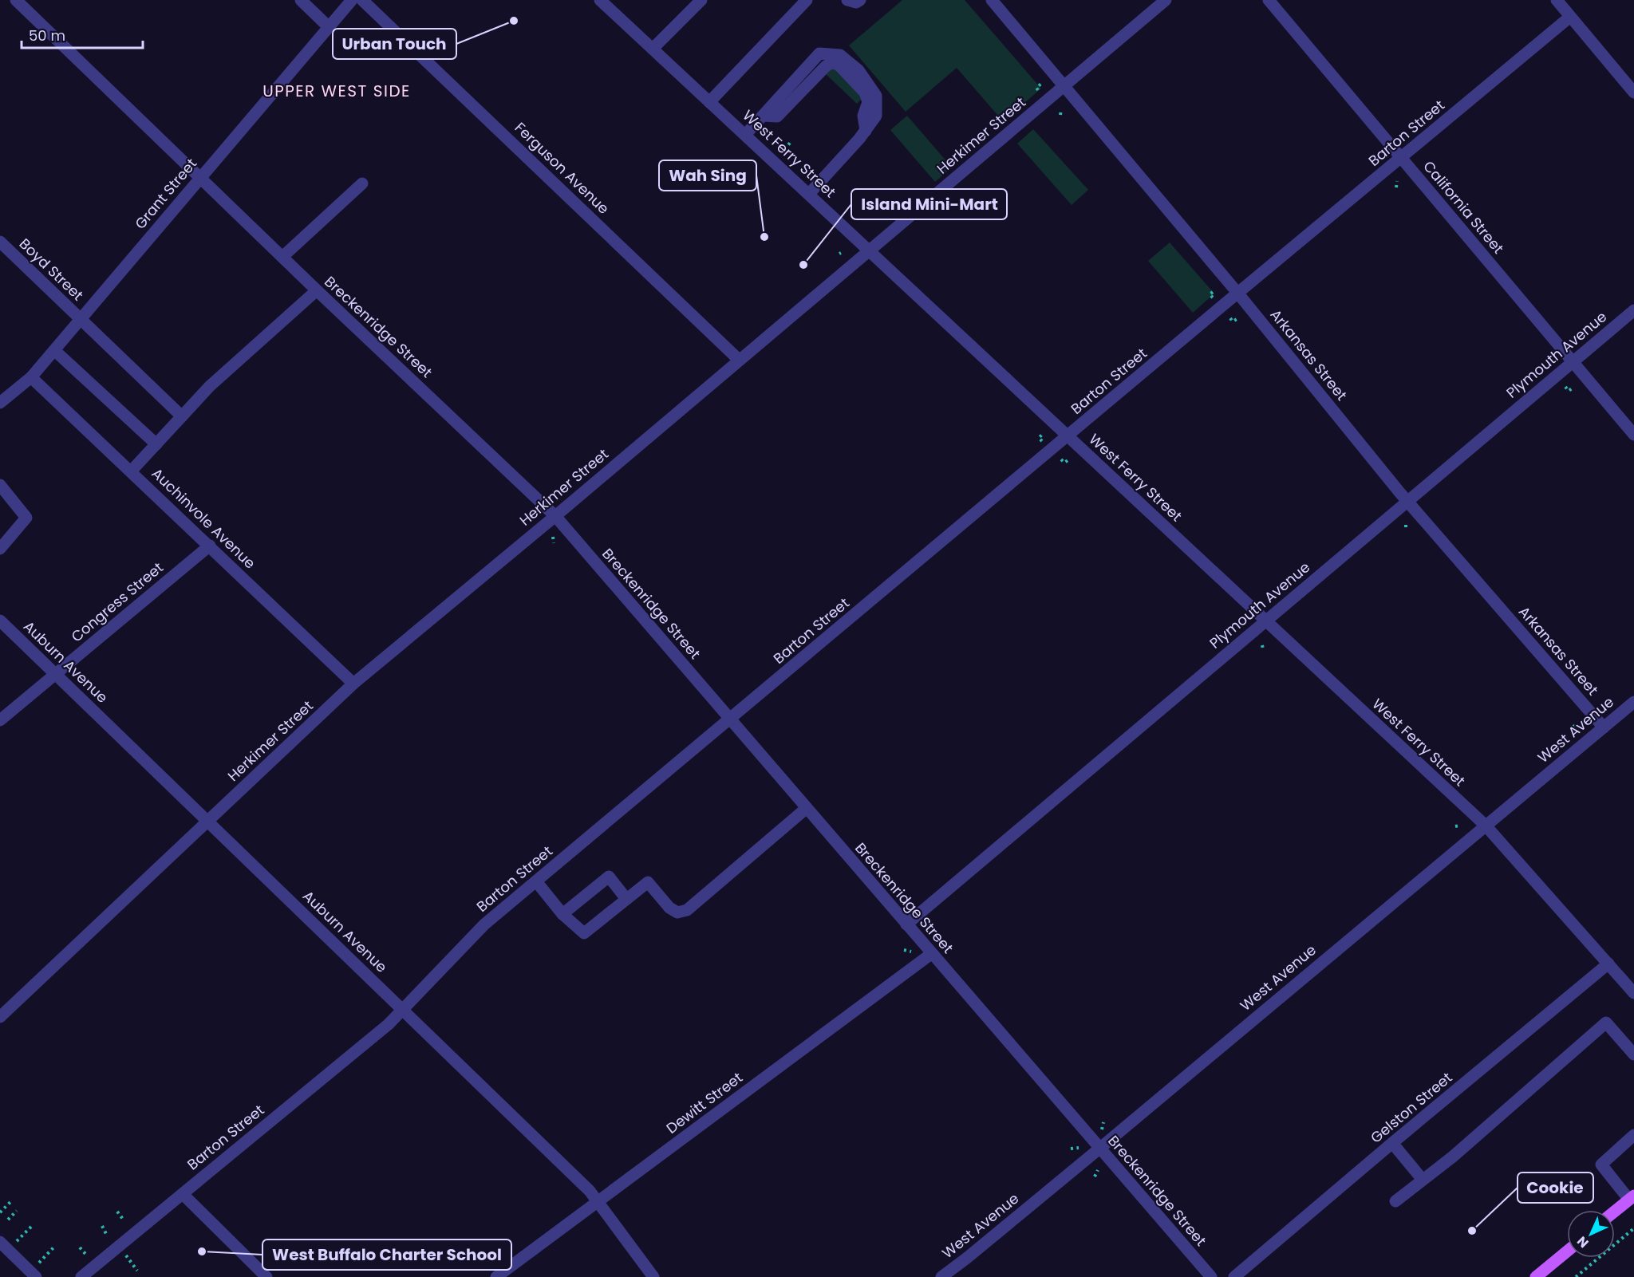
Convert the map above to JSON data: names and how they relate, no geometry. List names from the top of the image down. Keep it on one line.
{"streets":{"street":["Barton Street","Herkimer Street","West Ferry Street","Ferguson Avenue","Grant Street","California Street","Boyd Street","Breckenridge Street","Arkansas Street","Plymouth Avenue","Auchinvole Avenue","Congress Street","Auburn Avenue","West Avenue","Dewitt Street","Gelston Street"]},"crossings":[["Barton Street","West Ferry Street"],["Barton Street","California Street"],["Barton Street","Breckenridge Street"],["Barton Street","Arkansas Street"],["Barton Street","Auburn Avenue"],["Herkimer Street","West Ferry Street"],["Herkimer Street","Ferguson Avenue"],["Herkimer Street","Breckenridge Street"],["Herkimer Street","Arkansas Street"],["Herkimer Street","Auchinvole Avenue"],["Herkimer Street","Auburn Avenue"],["West Ferry Street","Plymouth Avenue"],["West Ferry Street","West Avenue"],["West Ferry Street","Gelston Street"],["Grant Street","Boyd Street"],["Grant Street","Breckenridge Street"],["Grant Street","Auchinvole Avenue"],["California Street","Plymouth Avenue"],["Breckenridge Street","Plymouth Avenue"],["Breckenridge Street","West Avenue"],["Breckenridge Street","Dewitt Street"],["Arkansas Street","Plymouth Avenue"],["Arkansas Street","West Avenue"],["Auchinvole Avenue","Congress Street"],["Congress Street","Auburn Avenue"],["Auburn Avenue","Dewitt Street"]],"districts":["UPPER WEST SIDE"],"places":["Urban Touch","Wah Sing","Island Mini-Mart","Cookie","West Buffalo Charter School"],"scale_bar":"50 m","north":"bottom left"}
